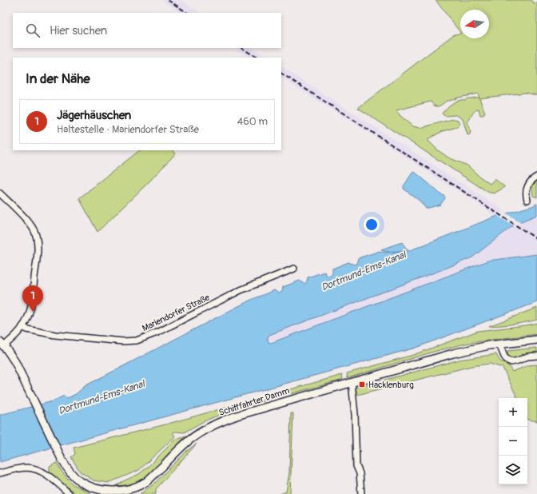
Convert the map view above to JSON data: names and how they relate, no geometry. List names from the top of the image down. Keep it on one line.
{"streets":{"main road":["Schifffahrter Damm"],"street":["Mariendorfer Straße"]},"water":["Dortmund-Ems-Kanal"],"places":{"transit":["Hacklenburg"]},"north":"left","page":{"search":"Hier suchen","heading":"In der Nähe","list":[{"mark":"1","name":"Jägerhäuschen","note":"Haltestelle · Mariendorfer Straße","value":"460 m"}],"pins":"1","map_buttons":["+","−"]}}
